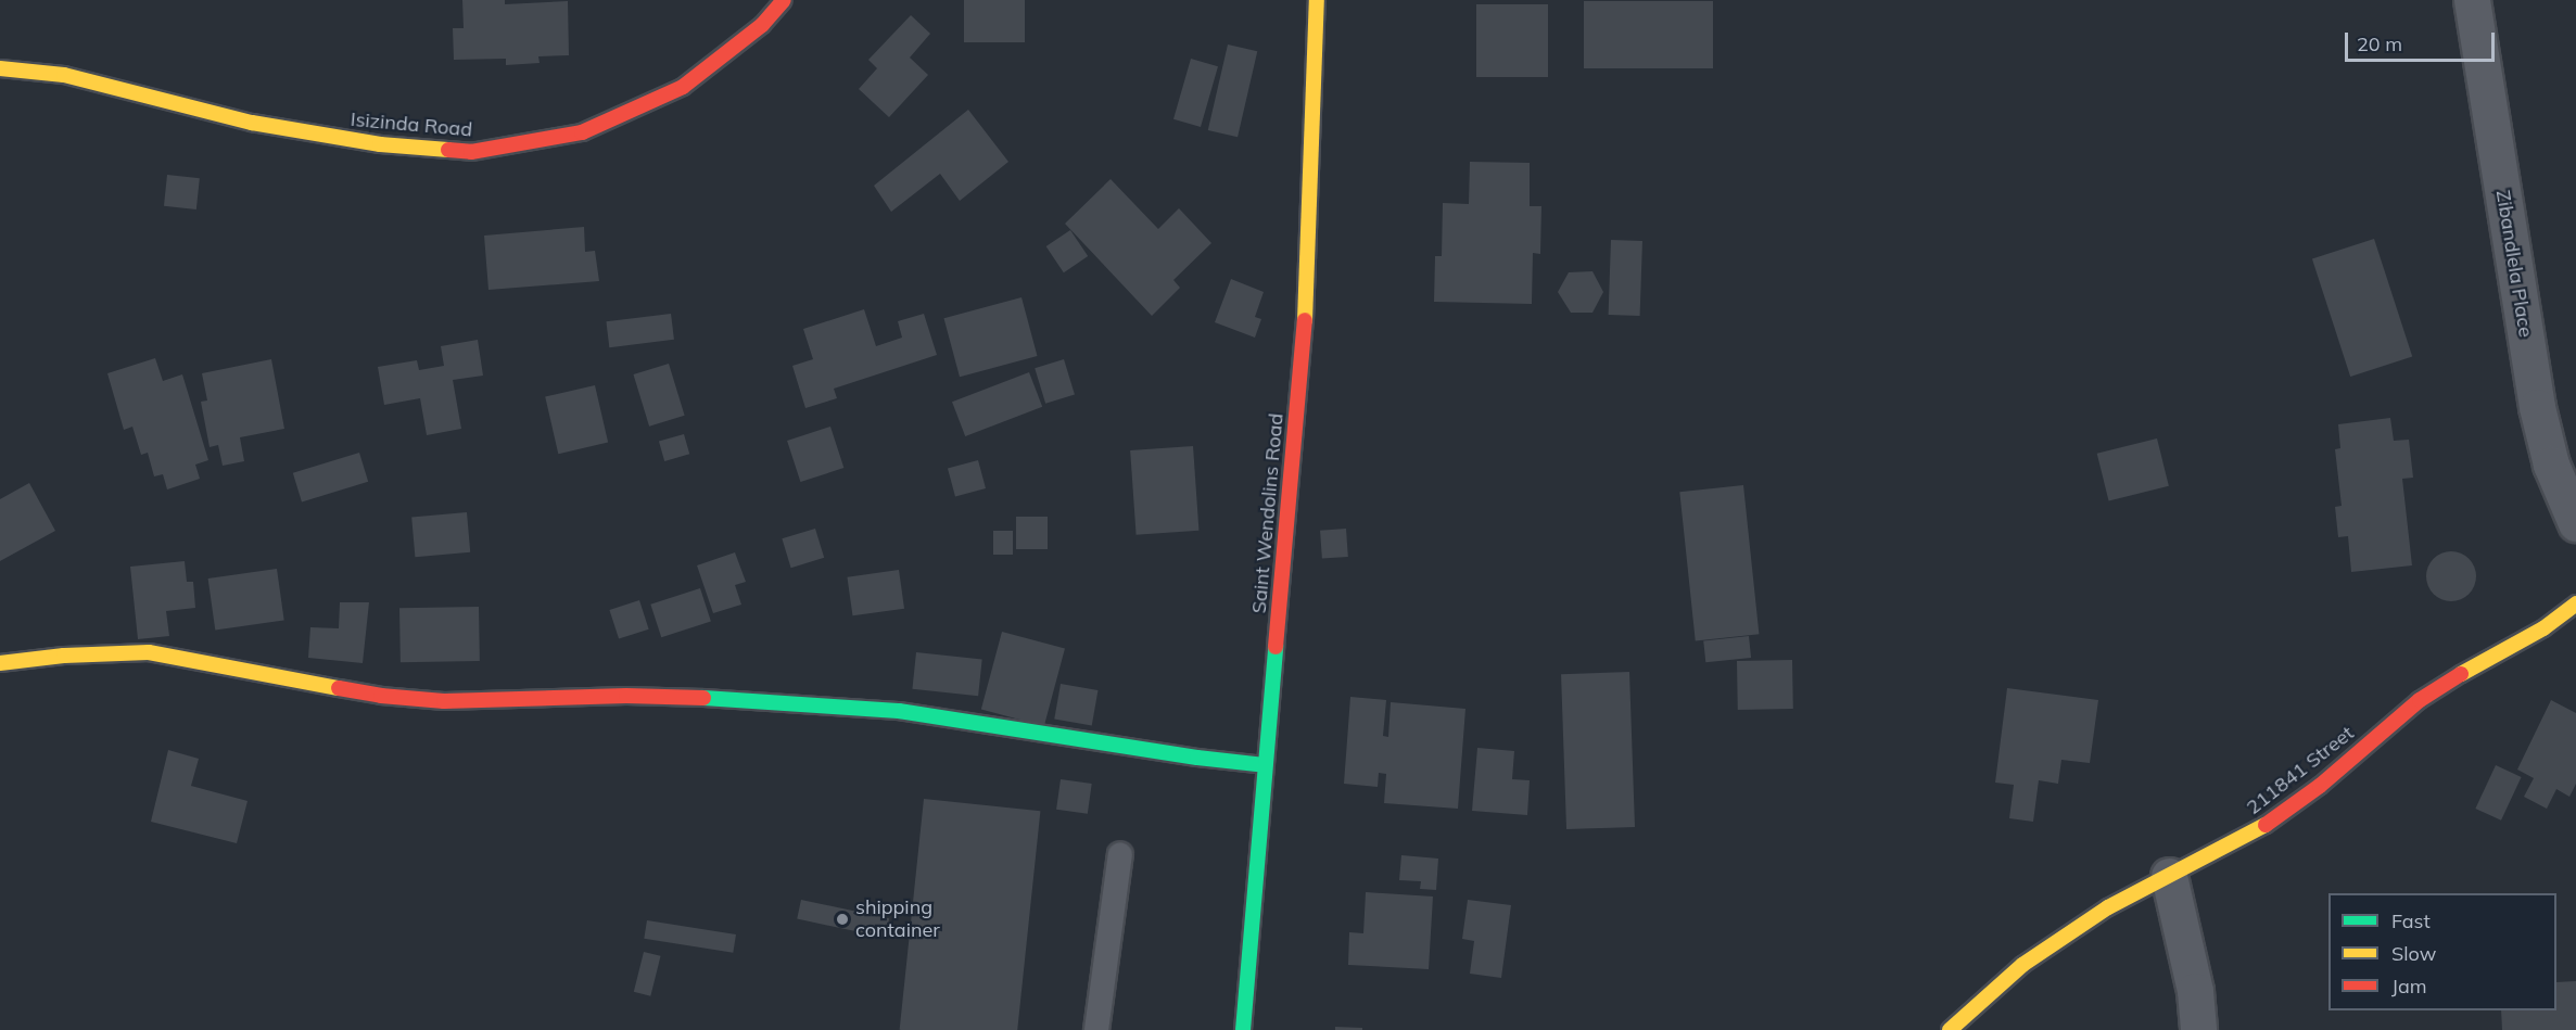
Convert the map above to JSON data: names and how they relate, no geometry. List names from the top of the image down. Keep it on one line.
{"streets":{"street":["Isizinda Road","Zibandlela Place","Saint Wendolins Road","211841 Street"]},"places":["shipping container"],"legend":["Fast","Slow","Jam"],"scale_bar":"20 m"}
